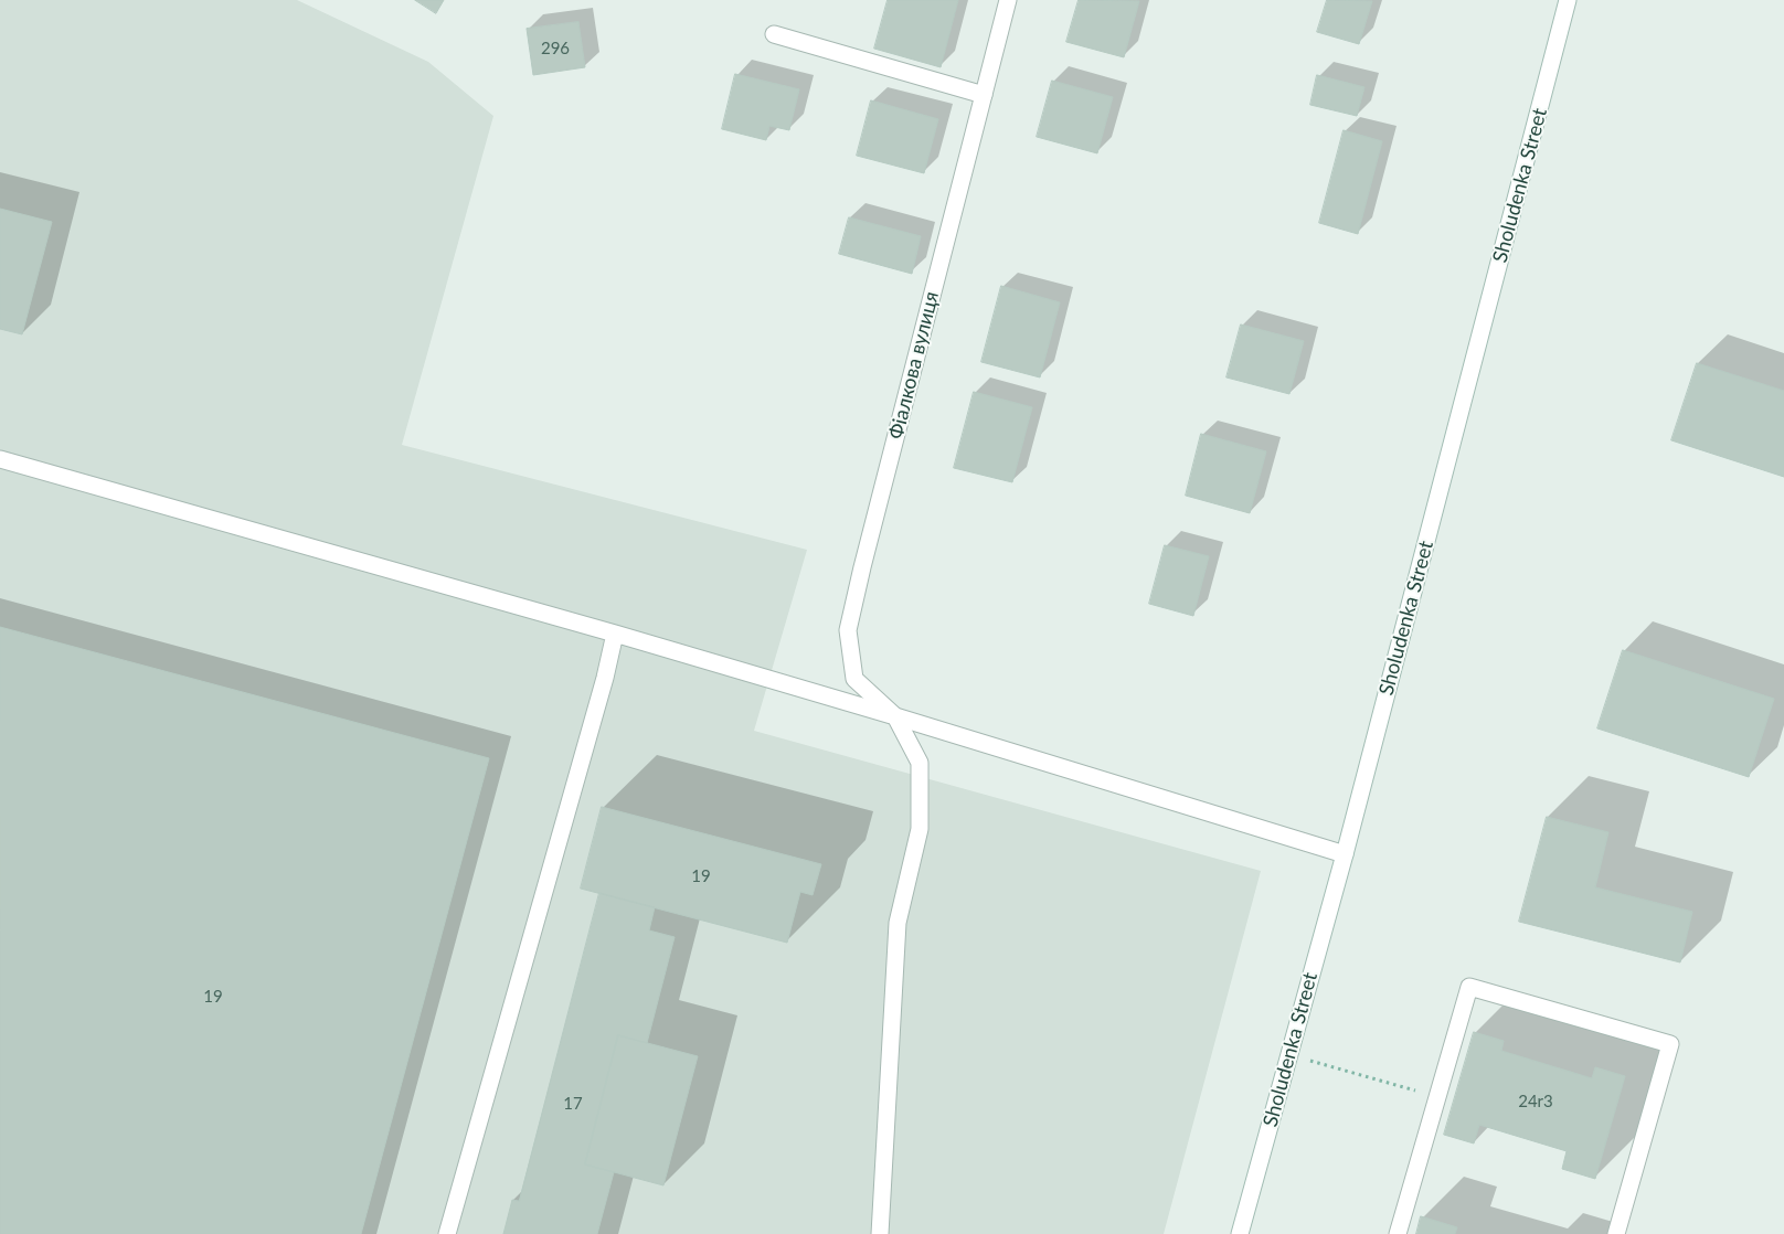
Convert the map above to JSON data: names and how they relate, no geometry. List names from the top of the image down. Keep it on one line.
{"streets":{"main road":["Sholudenka Street","Фіалкова вулиця"]},"house_numbers":["296","19","19","24r3","17"]}
